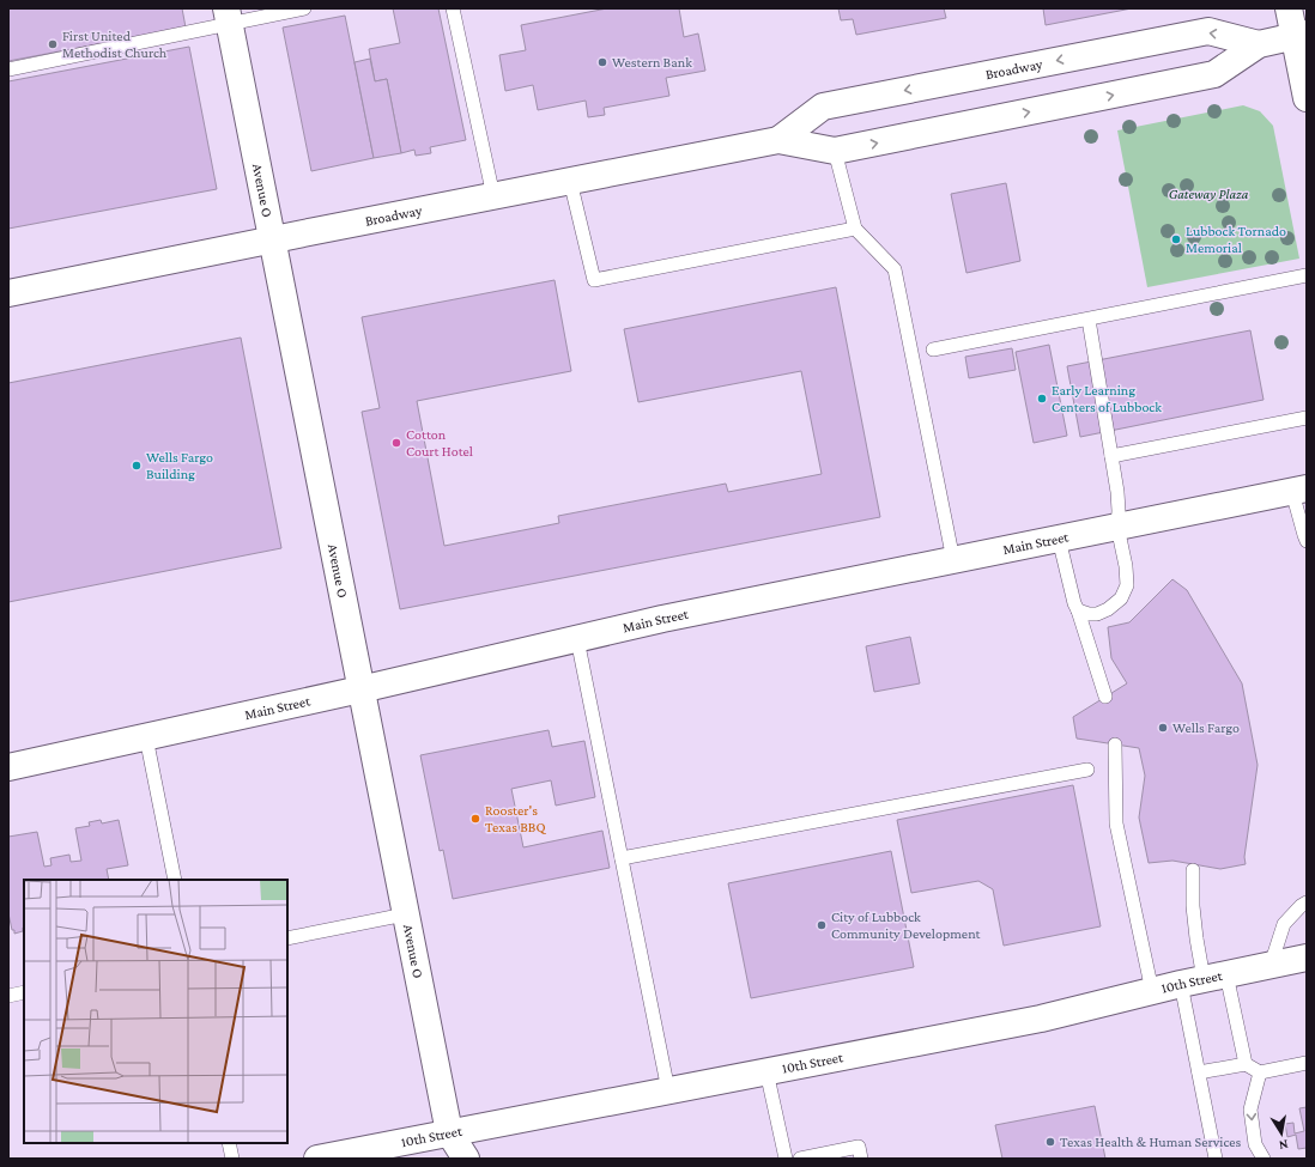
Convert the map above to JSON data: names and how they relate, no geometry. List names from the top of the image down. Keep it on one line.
{"streets":{"main road":["Broadway","Avenue O","Main Street","10th Street"]},"crossings":[["Broadway","Avenue O"],["Avenue O","Main Street"],["Avenue O","10th Street"]],"parks":["Gateway Plaza"],"places":["First United Methodist Church","Western Bank","Lubbock Tornado Memorial","Early Learning Centers of Lubbock","Cotton Court Hotel","Wells Fargo Building","Wells Fargo","Rooster's Texas BBQ","City of Lubbock Community Development","Texas Health & Human Services"],"north":"bottom"}
